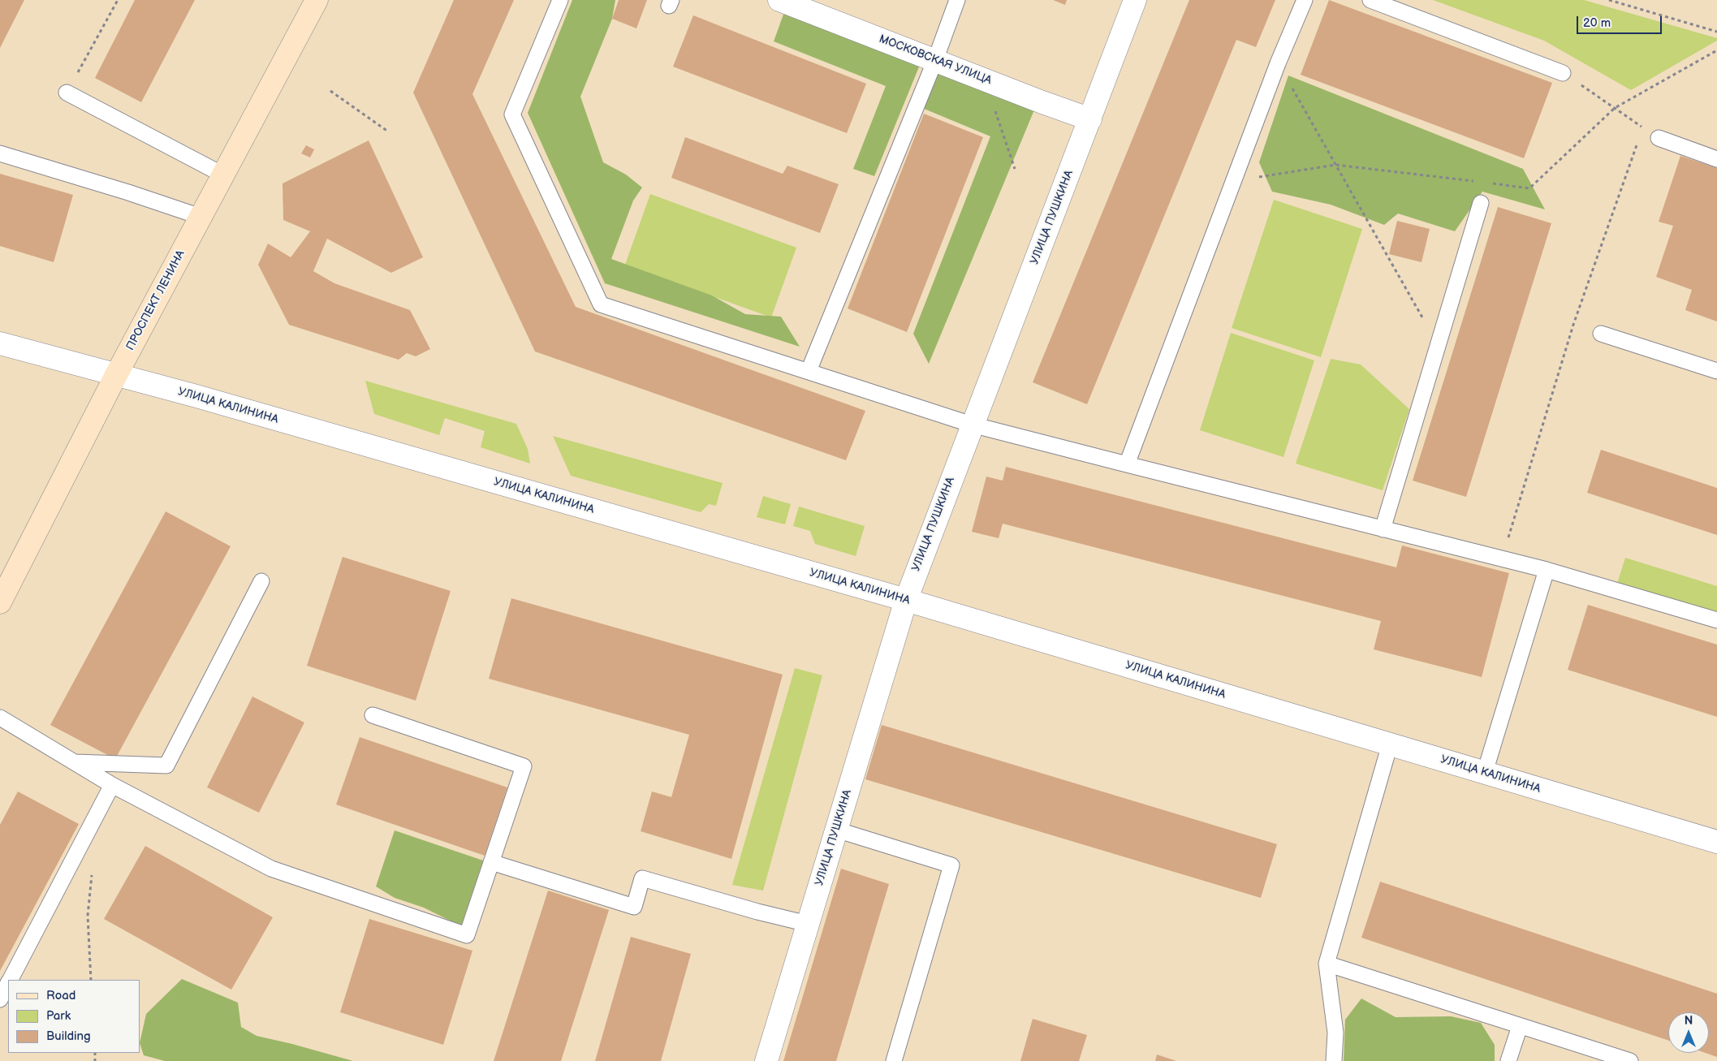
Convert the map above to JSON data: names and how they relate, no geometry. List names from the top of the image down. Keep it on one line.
{"streets":{"main road":["ПРОСПЕКТ ЛЕНИНА"],"street":["МОСКОВСКАЯ УЛИЦА","УЛИЦА ПУШКИНА","УЛИЦА КАЛИНИНА"]},"crossings":[["МОСКОВСКАЯ УЛИЦА","УЛИЦА ПУШКИНА"],["УЛИЦА ПУШКИНА","УЛИЦА КАЛИНИНА"],["ПРОСПЕКТ ЛЕНИНА","УЛИЦА КАЛИНИНА"]],"legend":["Road","Park","Building"],"scale_bar":"20 m","north":"top"}
